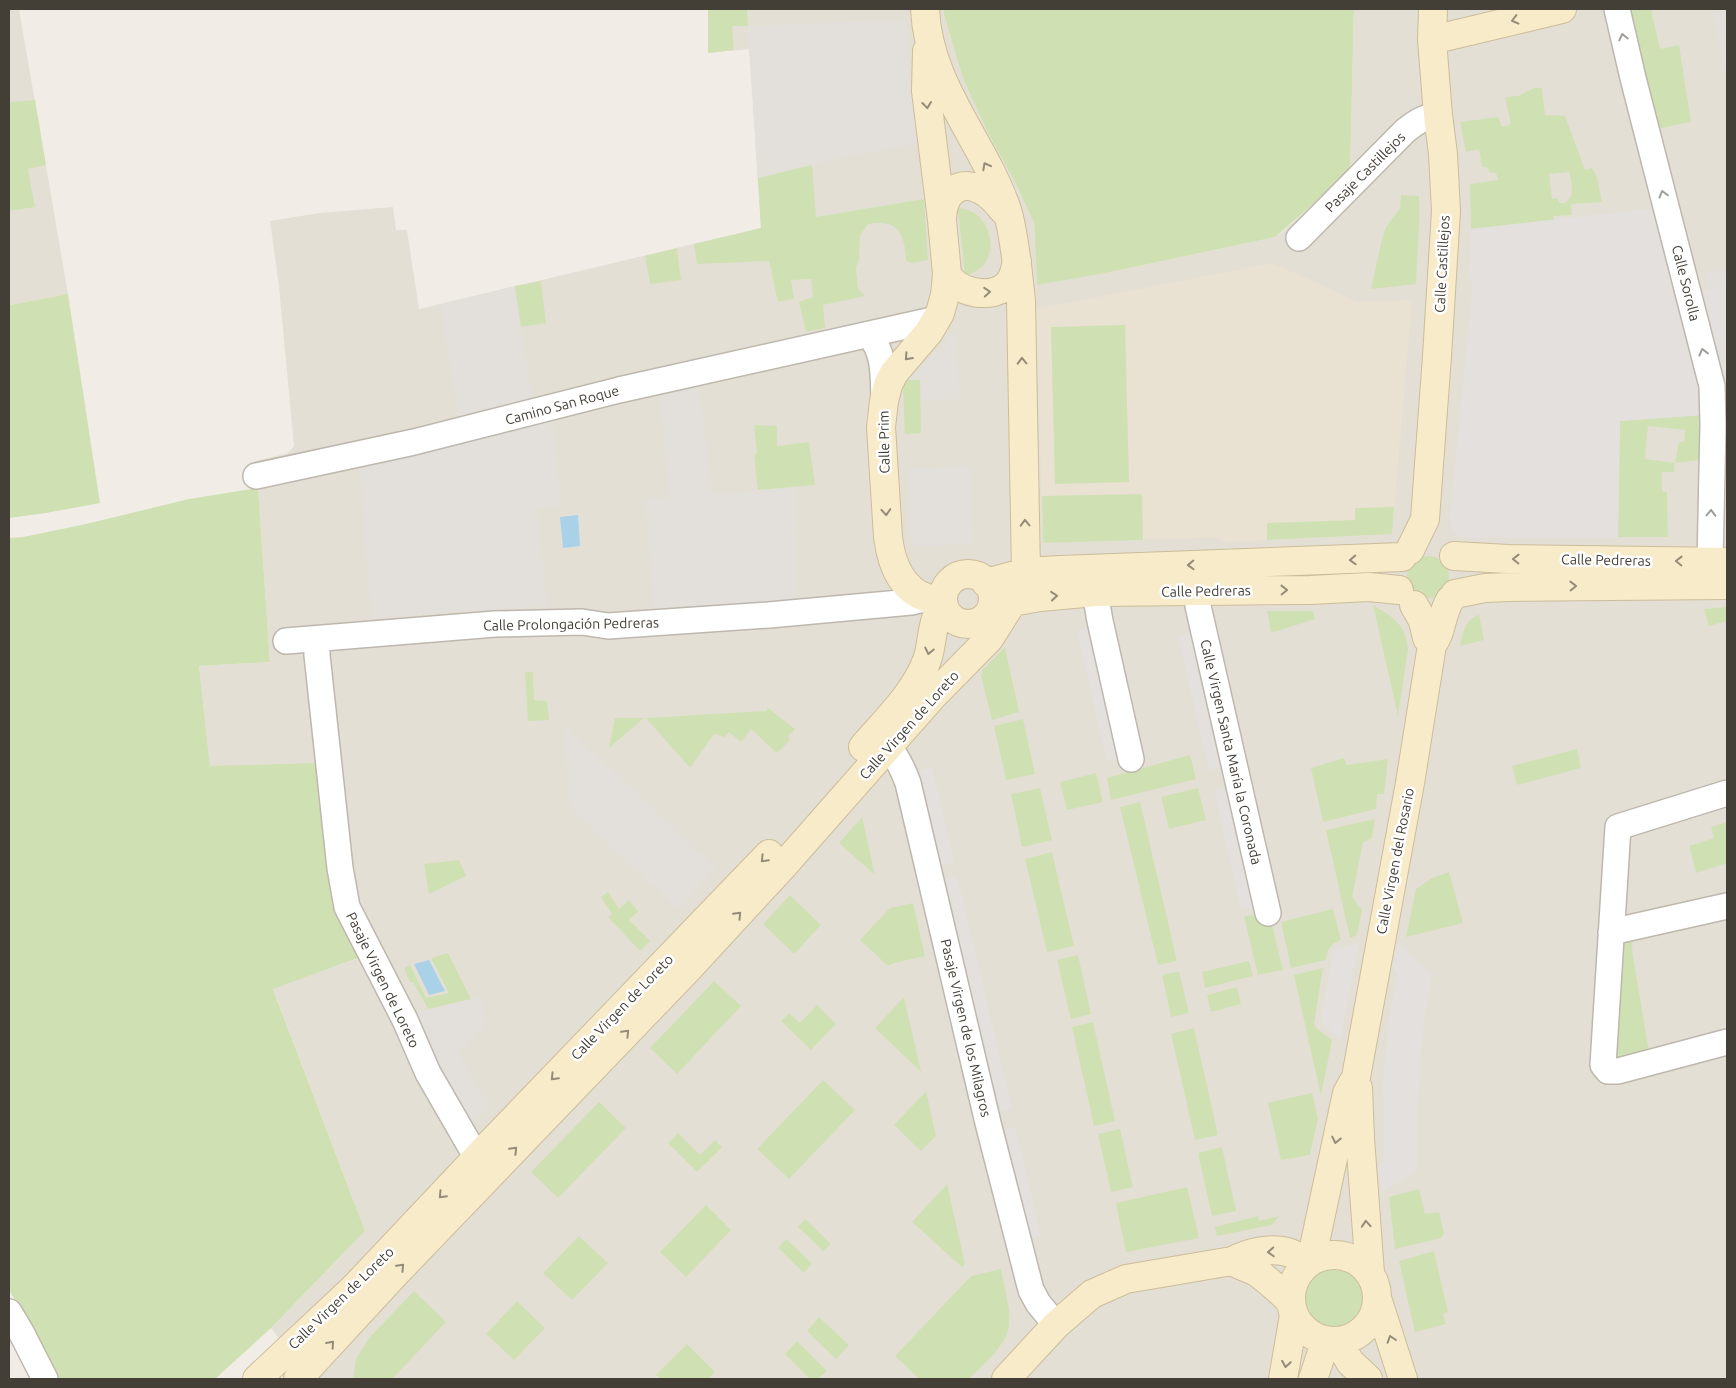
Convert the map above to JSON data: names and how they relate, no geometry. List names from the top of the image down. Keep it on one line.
{"streets":{"main road":["Calle Castillejos","Calle Prim","Calle Pedreras","Calle Virgen de Loreto","Calle Virgen del Rosario"],"street":["Pasaje Castillejos","Calle Sorolla","Camino San Roque","Calle Prolongación Pedreras","Calle Virgen Santa María la Coronada","Pasaje Virgen de Loreto","Pasaje Virgen de los Milagros"]},"crossings":[["Pasaje Castillejos","Calle Castillejos"],["Calle Castillejos","Calle Pedreras"],["Calle Castillejos","Calle Virgen del Rosario"],["Calle Sorolla","Calle Pedreras"],["Camino San Roque","Calle Prim"],["Calle Prim","Calle Pedreras"],["Calle Prim","Calle Prolongación Pedreras"],["Calle Prim","Calle Virgen de Loreto"],["Calle Pedreras","Calle Virgen de Loreto"],["Calle Pedreras","Calle Virgen Santa María la Coronada"],["Calle Pedreras","Calle Virgen del Rosario"],["Calle Prolongación Pedreras","Calle Virgen de Loreto"],["Calle Prolongación Pedreras","Pasaje Virgen de Loreto"],["Calle Virgen de Loreto","Pasaje Virgen de Loreto"],["Calle Virgen de Loreto","Pasaje Virgen de los Milagros"]],"one_way":["Calle Sorolla"]}
